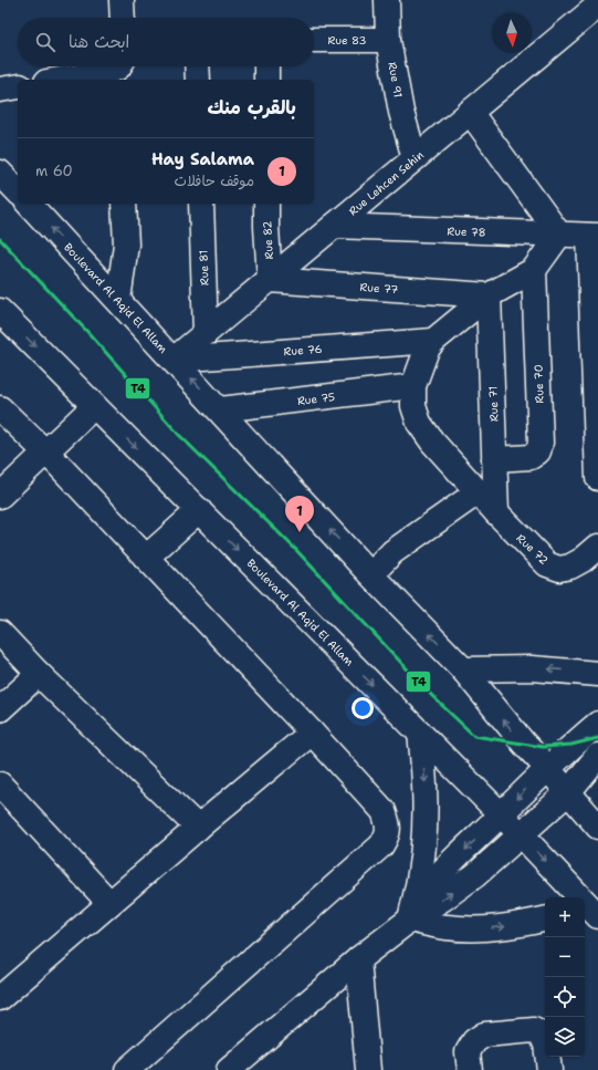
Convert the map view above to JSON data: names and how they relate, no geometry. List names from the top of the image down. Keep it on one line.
{"streets":{"street":["Rue 83","Rue 91","Rue Lehcen Sehin","Rue 78","Rue 82","Rue 81","Rue 77","Boulevard Al Aqid El Allam","Rue 76","Rue 70","Rue 75","Rue 71","Rue 72"]},"crossings":[["Rue 83","Rue 91"],["Rue 91","Rue Lehcen Sehin"],["Rue Lehcen Sehin","Rue 78"],["Rue Lehcen Sehin","Rue 82"],["Rue Lehcen Sehin","Rue 81"],["Rue Lehcen Sehin","Rue 77"],["Rue Lehcen Sehin","Boulevard Al Aqid El Allam"],["Rue Lehcen Sehin","Rue 76"],["Rue 82","Rue 77"],["Rue 77","Rue 71"],["Boulevard Al Aqid El Allam","Rue 76"],["Boulevard Al Aqid El Allam","Rue 75"],["Rue 70","Rue 71"],["Rue 75","Rue 72"],["Rue 71","Rue 72"]],"lines":["transit line T4"],"north":"bottom","page":{"search":"ابحث هنا","heading":"بالقرب منك","list":[{"mark":"1","name":"Hay Salama","note":"موقف حافلات","value":"60 m"}],"pins":"1","map_buttons":["+","−"]}}
